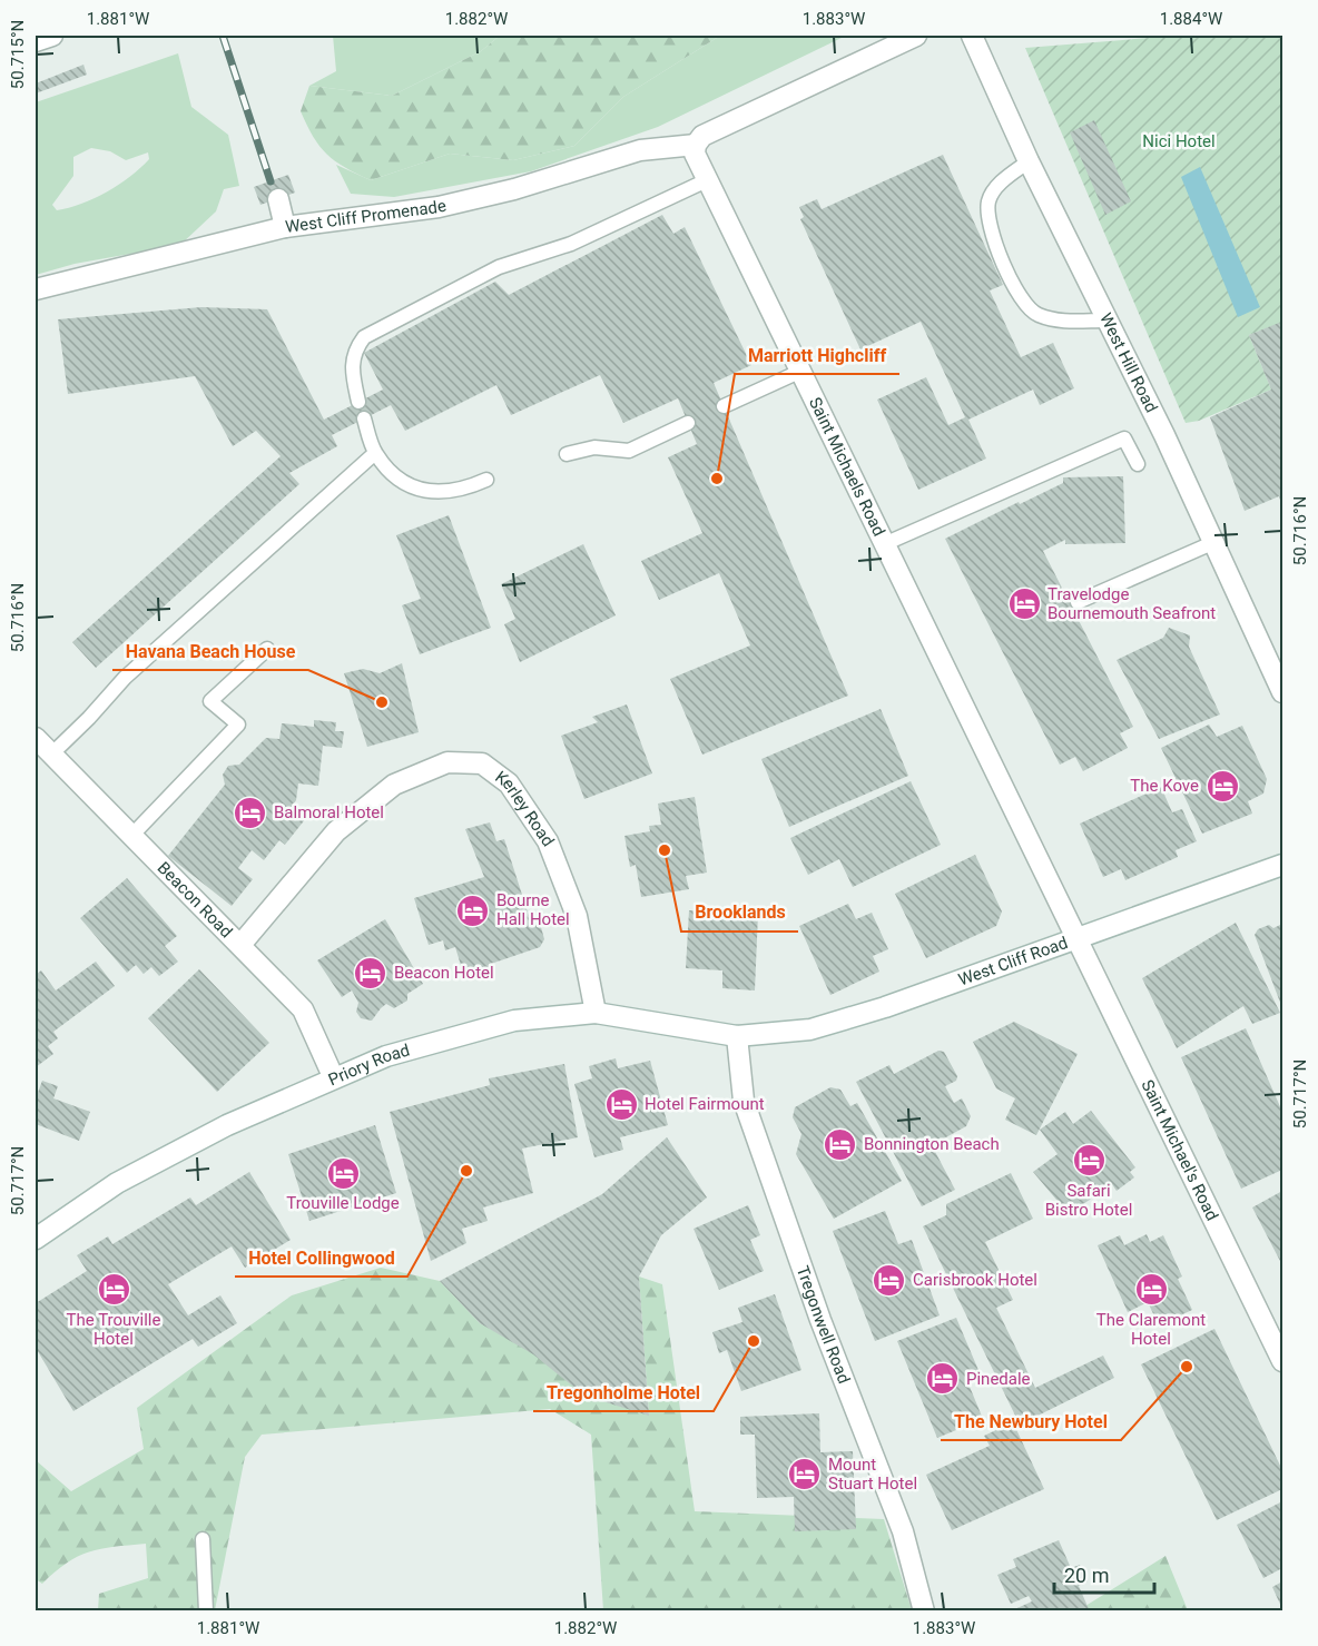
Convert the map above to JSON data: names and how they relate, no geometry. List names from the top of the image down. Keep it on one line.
{"streets":{"street":["West Cliff Promenade","West Hill Road","Saint Michaels Road","Kerley Road","Beacon Road","West Cliff Road","Priory Road","Saint Michael's Road","Tregonwell Road"]},"crossings":[["West Cliff Promenade","Saint Michaels Road"],["Saint Michaels Road","West Cliff Road"],["Saint Michaels Road","Saint Michael's Road"],["Kerley Road","Beacon Road"],["Kerley Road","Priory Road"],["Beacon Road","Priory Road"],["West Cliff Road","Priory Road"],["West Cliff Road","Saint Michael's Road"],["West Cliff Road","Tregonwell Road"],["Priory Road","Tregonwell Road"]],"parks":["Nici Hotel"],"places":{"other":["Marriott Highcliff","Havana Beach House","Brooklands","Hotel Collingwood","Tregonholme Hotel","The Newbury Hotel"],"hotel":["Travelodge Bournemouth Seafront","The Kove","Balmoral Hotel","Bourne Hall Hotel","Beacon Hotel","Hotel Fairmount","Bonnington Beach","Safari Bistro Hotel","Trouville Lodge","Carisbrook Hotel","The Trouville Hotel","The Claremont Hotel","Pinedale","Mount Stuart Hotel"]},"scale_bar":"20 m","coordinates":["1.881°W","1.882°W","1.883°W","1.884°W","50.715°N","50.716°N","50.717°N"]}
